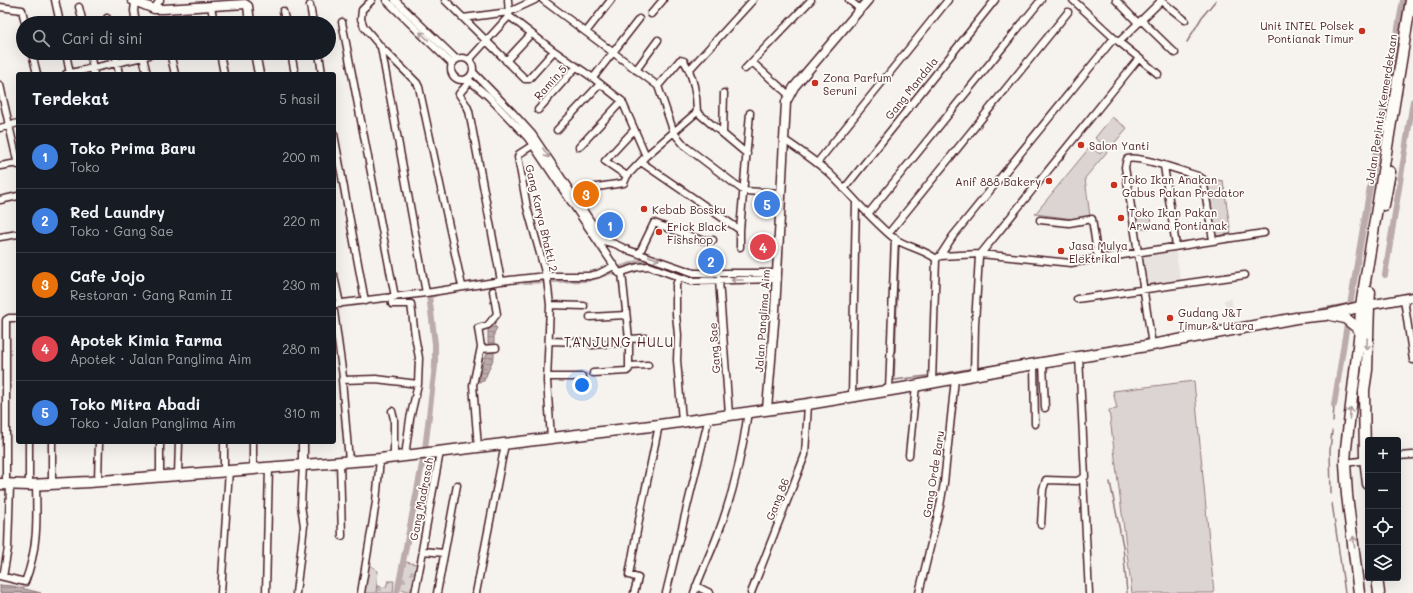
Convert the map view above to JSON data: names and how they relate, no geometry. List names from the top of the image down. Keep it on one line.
{"streets":{"main road":["Jalan Perintis Kemerdekaan"],"street":["Ramin 5","Gang Mandala","Gang Karya Bhakti 2","Jalan Panglima Aim","Gang Sae","Gang Orde Baru","Gang Madrasah","Gang 86"]},"districts":["TANJUNG HULU"],"places":["Unit INTEL Polsek Pontianak Timur","Zona Parfum Seruni","Salon Yanti","Anif 888 Bakery","Toko Ikan Anakan Gabus Pakan Predator","Kebab Bossku","Toko Ikan Pakan Arwana Pontianak","Erick Black Fishshop","Jasa Mulya Elektrikal","Gudang J&T Timur & Utara"],"page":{"search":"Cari di sini","heading":["Terdekat","5 hasil"],"list":[{"mark":"1","name":"Toko Prima Baru","note":"Toko","value":"200 m"},{"mark":"2","name":"Red Laundry","note":"Toko · Gang Sae","value":"220 m"},{"mark":"3","name":"Cafe Jojo","note":"Restoran · Gang Ramin II","value":"230 m"},{"mark":"4","name":"Apotek Kimia Farma","note":"Apotek · Jalan Panglima Aim","value":"280 m"},{"mark":"5","name":"Toko Mitra Abadi","note":"Toko · Jalan Panglima Aim","value":"310 m"}],"pins":["3","5","1","4","2"],"map_buttons":["+","−"]}}
